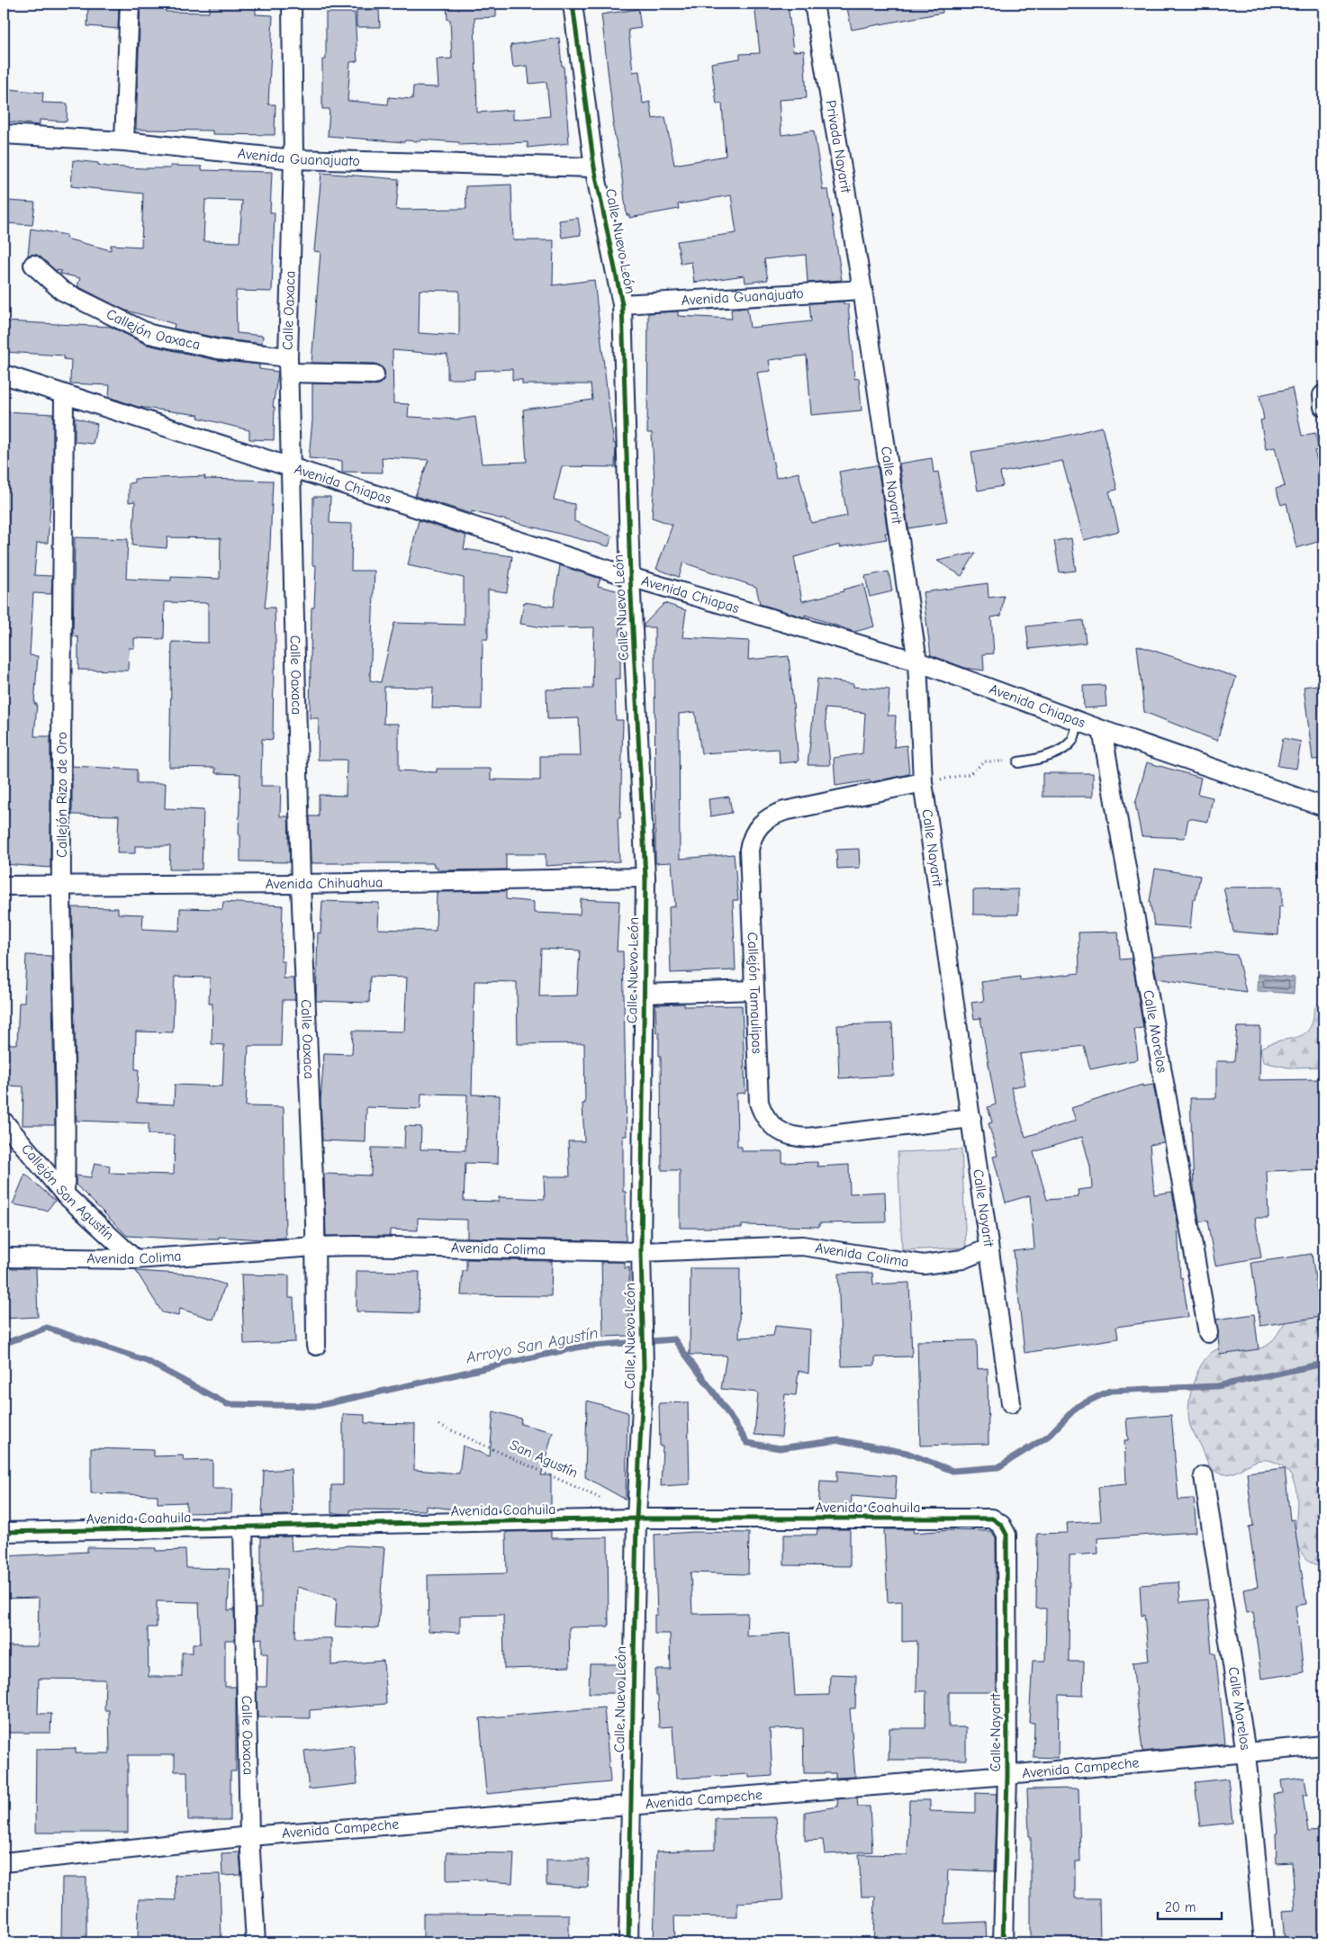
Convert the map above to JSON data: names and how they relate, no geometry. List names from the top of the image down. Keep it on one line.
{"streets":{"street":["Privada Nayarit","Avenida Guanajuato","Calle Nuevo León","Calle Oaxaca","Callejón Oaxaca","Avenida Chiapas","Calle Nayarit","Callejón Rizo de Oro","Avenida Chihuahua","Callejón Tamaulipas","Calle Morelos","Callejón San Agustín","Avenida Colima","Avenida Coahuila","Avenida Campeche"],"path":["San Agustín"]},"crossings":[["Privada Nayarit","Avenida Guanajuato"],["Privada Nayarit","Calle Nayarit"],["Avenida Guanajuato","Calle Nuevo León"],["Avenida Guanajuato","Calle Oaxaca"],["Avenida Guanajuato","Calle Nayarit"],["Calle Nuevo León","Avenida Chiapas"],["Calle Nuevo León","Avenida Chihuahua"],["Calle Nuevo León","Avenida Colima"],["Calle Nuevo León","Avenida Coahuila"],["Calle Nuevo León","Avenida Campeche"],["Calle Oaxaca","Callejón Oaxaca"],["Calle Oaxaca","Avenida Chiapas"],["Calle Oaxaca","Avenida Chihuahua"],["Calle Oaxaca","Avenida Colima"],["Calle Oaxaca","Avenida Coahuila"],["Calle Oaxaca","Avenida Campeche"],["Avenida Chiapas","Calle Nayarit"],["Avenida Chiapas","Callejón Rizo de Oro"],["Avenida Chiapas","Calle Morelos"],["Calle Nayarit","Callejón Tamaulipas"],["Calle Nayarit","Avenida Colima"],["Calle Nayarit","Avenida Coahuila"],["Calle Nayarit","Avenida Campeche"],["Callejón Rizo de Oro","Avenida Chihuahua"],["Callejón Rizo de Oro","Callejón San Agustín"],["Calle Morelos","Avenida Campeche"],["Callejón San Agustín","Avenida Colima"]],"water":["Arroyo San Agustín"],"scale_bar":"20 m"}
